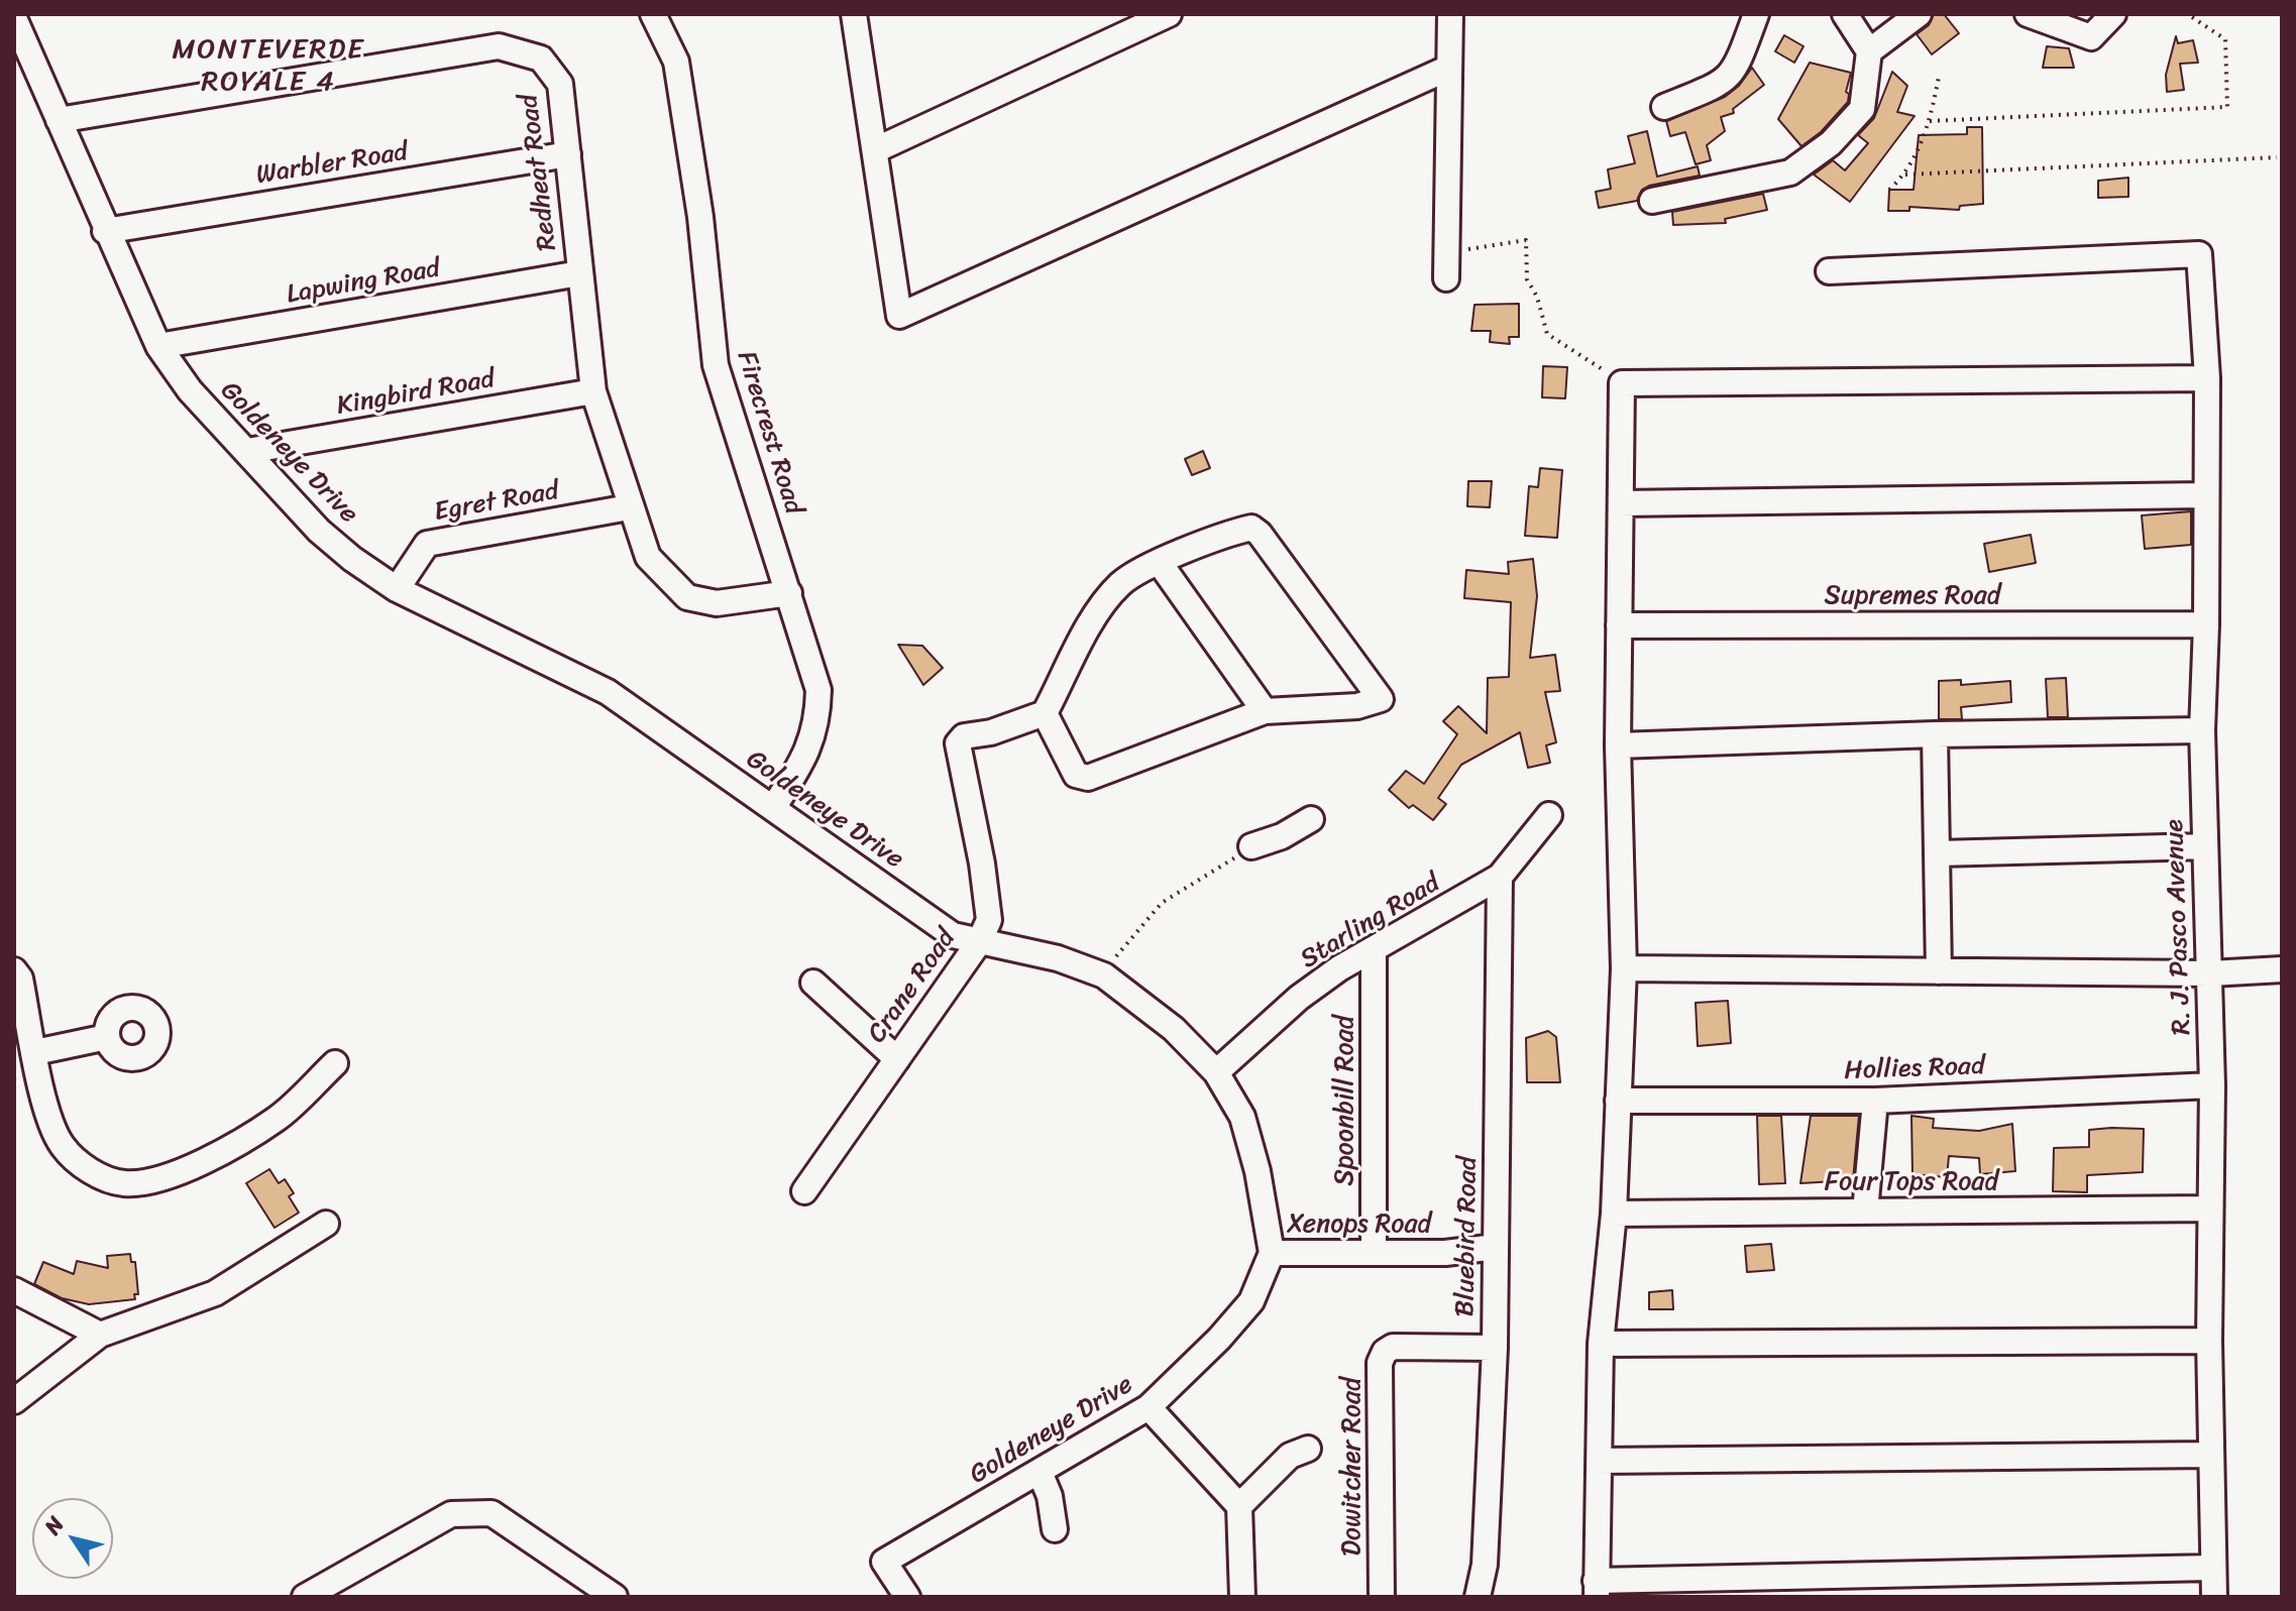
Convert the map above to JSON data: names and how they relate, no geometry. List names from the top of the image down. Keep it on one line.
{"streets":{"street":["Warbler Road","Redheat Road","Lapwing Road","Kingbird Road","Firecrest Road","Goldeneye Drive","Egret Road","Supremes Road","Starling Road","R. J. Pasco Avenue","Crane Road","Hollies Road","Spoonbill Road","Four Tops Road","Xenops Road","Bluebird Road","Dowitcher Road"]},"crossings":[["Warbler Road","Redheat Road"],["Warbler Road","Goldeneye Drive"],["Redheat Road","Lapwing Road"],["Redheat Road","Kingbird Road"],["Redheat Road","Firecrest Road"],["Redheat Road","Goldeneye Drive"],["Redheat Road","Egret Road"],["Lapwing Road","Goldeneye Drive"],["Kingbird Road","Goldeneye Drive"],["Firecrest Road","Goldeneye Drive"],["Goldeneye Drive","Egret Road"],["Goldeneye Drive","Starling Road"],["Goldeneye Drive","Crane Road"],["Goldeneye Drive","Xenops Road"],["Supremes Road","R. J. Pasco Avenue"],["Starling Road","Spoonbill Road"],["Starling Road","Bluebird Road"],["R. J. Pasco Avenue","Hollies Road"],["R. J. Pasco Avenue","Four Tops Road"],["Spoonbill Road","Xenops Road"],["Xenops Road","Bluebird Road"],["Bluebird Road","Dowitcher Road"]],"districts":["MONTEVERDE ROYALE 4"],"north":"top left"}
